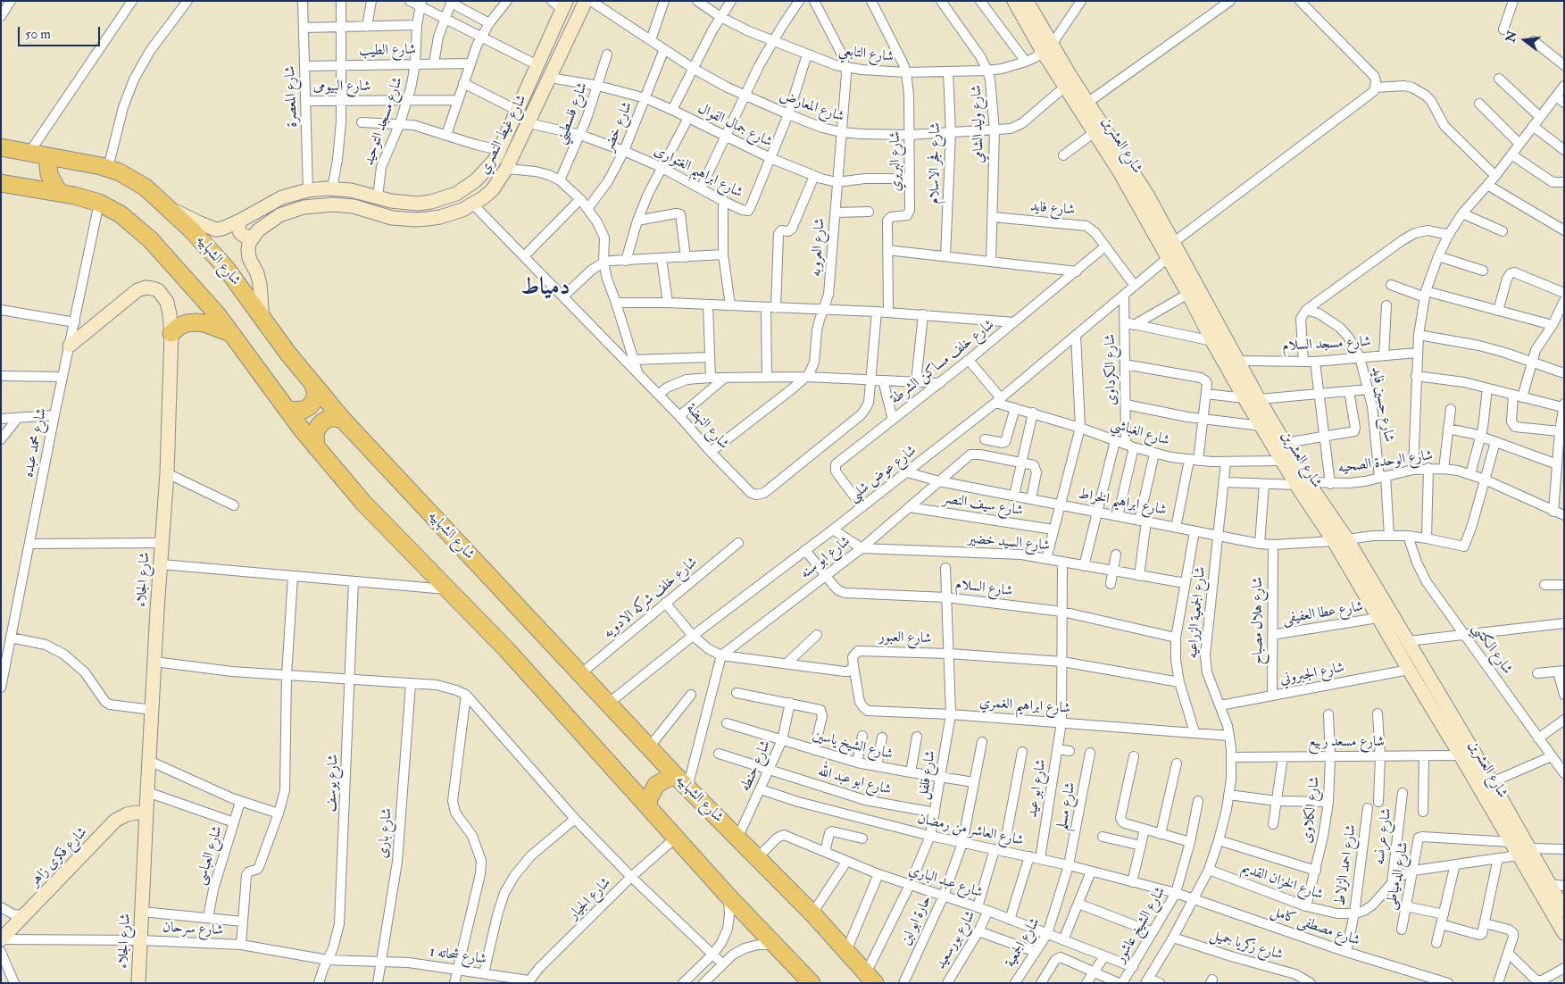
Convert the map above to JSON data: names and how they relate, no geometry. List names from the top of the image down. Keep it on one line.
{"streets":{"highway":["شارع الشهابيه"],"main road":["شارع غيط النصري","شارع العشرين","شارع الجلاء","شارع فكرى زاهر"],"street":["شارع الطيب","شارع التابعي","شارع البيومى","شارع المعصرة","شارع المعارض","شارع فلسطيني","شارع مسجد التوحيد","شارع وليد الشامي","شارع جمال الفوال","شارع خضر","شارع البربري","شارع فجر الاسلام","شارع ابراهيم الغتوارى","شارع فايد","شارع العروبه","شارع مسجد السلام","شارع خلف مساكن الشرطة","شارع الكرداوى","شارع حسين فايد","شارع النهضة","شارع الغباشي","شارع محمد عبده","شارع الوحدة الصحيه","شارع عوض شلبى","شارع ابراهيم الخراط","شارع سيف النصر","شارع السيد خضير","شارع ابو سنه","شارع السلام","شارع خلف شركه الادويه","شارع الجمعية الزراعيه","شارع عطا العفيفى","شارع هلال مصباح","شارع العبور","شارع الكتبي","شارع الجبروني","شارع ابراهيم الغمري","شارع مسعد ربيع","شارع الشيخ ياسين","شارع حنطه","شارع فلفل","شارع ابو عبد الله","شارع يوسف","شارع ابو عيد","شارع مسلم","شارع الكلاوى","شارع العاشر من رمضان","شارع بارى","شارع عرنسه","شارع العباسى","شارع احمد الزلاط","شارع الدمياطى","شارع عبد الباري","شارع الخزان القديم","شارع الجيار","حارة ابو لبن","شارع الشيخ عاشور","شارع مصطفى كامل","شارع سرحان","شارع بورسعيد","شارع الجمعية","شارع زكريا جميل","شارع شحاته 1"]},"crossings":[["شارع الطيب","شارع المعصرة"],["شارع الطيب","شارع مسجد التوحيد"],["شارع التابعي","شارع وليد الشامي"],["شارع التابعي","شارع العشرين"],["شارع التابعي","شارع البربري"],["شارع التابعي","شارع فجر الاسلام"],["شارع التابعي","شارع ابراهيم الغتوارى"],["شارع التابعي","شارع العروبه"],["شارع البيومى","شارع المعصرة"],["شارع البيومى","شارع مسجد التوحيد"],["شارع المعصرة","شارع غيط النصري"],["شارع المعارض","شارع وليد الشامي"],["شارع المعارض","شارع خضر"],["شارع المعارض","شارع العشرين"],["شارع المعارض","شارع البربري"],["شارع المعارض","شارع فجر الاسلام"],["شارع المعارض","شارع ابراهيم الغتوارى"],["شارع المعارض","شارع العروبه"],["شارع فلسطيني","شارع جمال الفوال"],["شارع فلسطيني","شارع ابراهيم الغتوارى"],["شارع مسجد التوحيد","شارع غيط النصري"],["شارع وليد الشامي","شارع فايد"],["شارع جمال الفوال","شارع خضر"],["شارع جمال الفوال","شارع غيط النصري"],["شارع جمال الفوال","شارع البربري"],["شارع جمال الفوال","شارع ابراهيم الغتوارى"],["شارع جمال الفوال","شارع العروبه"],["شارع خضر","شارع ابراهيم الغتوارى"],["شارع غيط النصري","شارع ابراهيم الغتوارى"],["شارع غيط النصري","شارع الشهابيه"],["شارع غيط النصري","شارع النهضة"],["شارع العشرين","شارع مسجد السلام"],["شارع العشرين","شارع الغباشي"],["شارع العشرين","شارع الوحدة الصحيه"],["شارع العشرين","شارع عوض شلبى"],["شارع العشرين","شارع ابراهيم الخراط"],["شارع العشرين","شارع عطا العفيفى"],["شارع العشرين","شارع الجبروني"],["شارع العشرين","شارع مسعد ربيع"],["شارع العشرين","شارع الدمياطى"],["شارع فايد","شارع خلف مساكن الشرطة"],["شارع فايد","شارع عوض شلبى"],["شارع العروبه","شارع النهضة"],["شارع الشهابيه","شارع عوض شلبى"],["شارع الشهابيه","شارع خلف شركه الادويه"],["شارع الشهابيه","شارع حنطه"],["شارع الشهابيه","شارع فلفل"],["شارع الشهابيه","شارع عبد الباري"],["شارع مسجد السلام","شارع حسين فايد"],["شارع خلف مساكن الشرطة","شارع عوض شلبى"],["شارع الكرداوى","شارع الغباشي"],["شارع الكرداوى","شارع عوض شلبى"],["شارع الكرداوى","شارع ابراهيم الخراط"],["شارع حسين فايد","شارع الوحدة الصحيه"],["شارع الغباشي","شارع عوض شلبى"],["شارع الغباشي","شارع الجمعية الزراعيه"],["شارع محمد عبده","شارع الجلاء"],["شارع الوحدة الصحيه","شارع الجمعية الزراعيه"],["شارع عوض شلبى","شارع ابراهيم الخراط"],["شارع عوض شلبى","شارع السلام"],["شارع ابراهيم الخراط","شارع ابو سنه"],["شارع ابراهيم الخراط","شارع الجمعية الزراعيه"],["شارع ابراهيم الخراط","شارع هلال مصباح"],["شارع سيف النصر","شارع ابو سنه"],["شارع السيد خضير","شارع ابو سنه"],["شارع السيد خضير","شارع ابو عيد"],["شارع ابو سنه","شارع السلام"],["شارع الجلاء","شارع فكرى زاهر"],["شارع الجلاء","شارع سرحان"],["شارع السلام","شارع فلفل"],["شارع السلام","شارع ابو عيد"],["شارع الجمعية الزراعيه","شارع الجبروني"],["شارع الجمعية الزراعيه","شارع ابراهيم الغمري"],["شارع الجمعية الزراعيه","شارع مسعد ربيع"],["شارع الجمعية الزراعيه","شارع الخزان القديم"],["شارع الجمعية الزراعيه","شارع مصطفى كامل"],["شارع الجمعية الزراعيه","شارع زكريا جميل"],["شارع عطا العفيفى","شارع هلال مصباح"],["شارع هلال مصباح","شارع الجبروني"],["شارع العبور","شارع ابراهيم الغمري"],["شارع العبور","شارع فلفل"],["شارع العبور","شارع ابو عيد"],["شارع ابراهيم الغمري","شارع فلفل"],["شارع ابراهيم الغمري","شارع ابو عيد"],["شارع مسعد ربيع","شارع الكلاوى"],["شارع الشيخ ياسين","شارع حنطه"],["شارع الشيخ ياسين","شارع فلفل"],["شارع الشيخ ياسين","حارة ابو لبن"],["شارع حنطه","شارع ابو عبد الله"],["شارع حنطه","شارع العاشر من رمضان"],["شارع فلفل","شارع ابو عبد الله"],["شارع فلفل","شارع العاشر من رمضان"],["شارع فلفل","شارع عبد الباري"],["شارع يوسف","شارع سرحان"],["شارع ابو عيد","شارع العاشر من رمضان"],["شارع مسلم","شارع العاشر من رمضان"],["شارع مسلم","شارع الجمعية"],["شارع الكلاوى","شارع الخزان القديم"],["شارع العاشر من رمضان","حارة ابو لبن"],["شارع العاشر من رمضان","شارع الشيخ عاشور"],["شارع العاشر من رمضان","شارع مصطفى كامل"],["شارع العاشر من رمضان","شارع الجمعية"],["شارع بارى","شارع سرحان"],["شارع بارى","شارع شحاته 1"],["شارع فكرى زاهر","شارع سرحان"],["شارع احمد الزلاط","شارع الخزان القديم"],["شارع احمد الزلاط","شارع مصطفى كامل"],["شارع عبد الباري","حارة ابو لبن"],["شارع عبد الباري","شارع الشيخ عاشور"],["شارع عبد الباري","شارع بورسعيد"],["شارع عبد الباري","شارع الجمعية"],["شارع الجيار","شارع شحاته 1"],["شارع الشيخ عاشور","شارع مصطفى كامل"],["شارع سرحان","شارع شحاته 1"]],"districts":["دمياط"],"scale_bar":"50 m","north":"left"}
